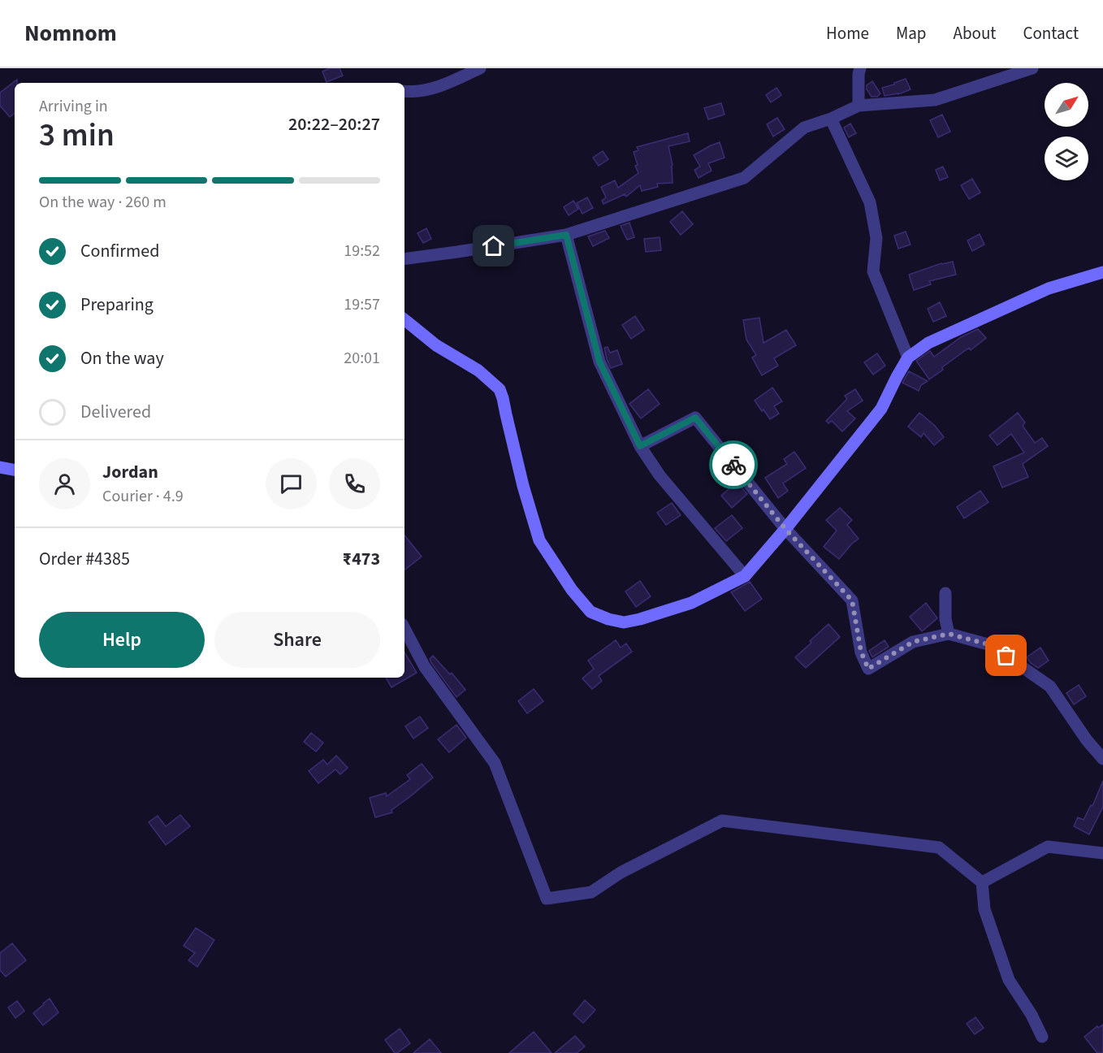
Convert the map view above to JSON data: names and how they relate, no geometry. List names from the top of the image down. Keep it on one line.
{"north":"top right","page":{"header":"Nomnom","nav":["Home","Map","About","Contact"],"heading":["3 min","Arriving in","20:22–20:27"],"panel":["Jordan","Courier · 4.9","Order #4385","₹473"],"bar":"On the way · 260 m","list":[["Confirmed","19:52"],["Preparing","19:57"],["On the way","20:01"],"Delivered"],"buttons":["Help","Share"]}}
